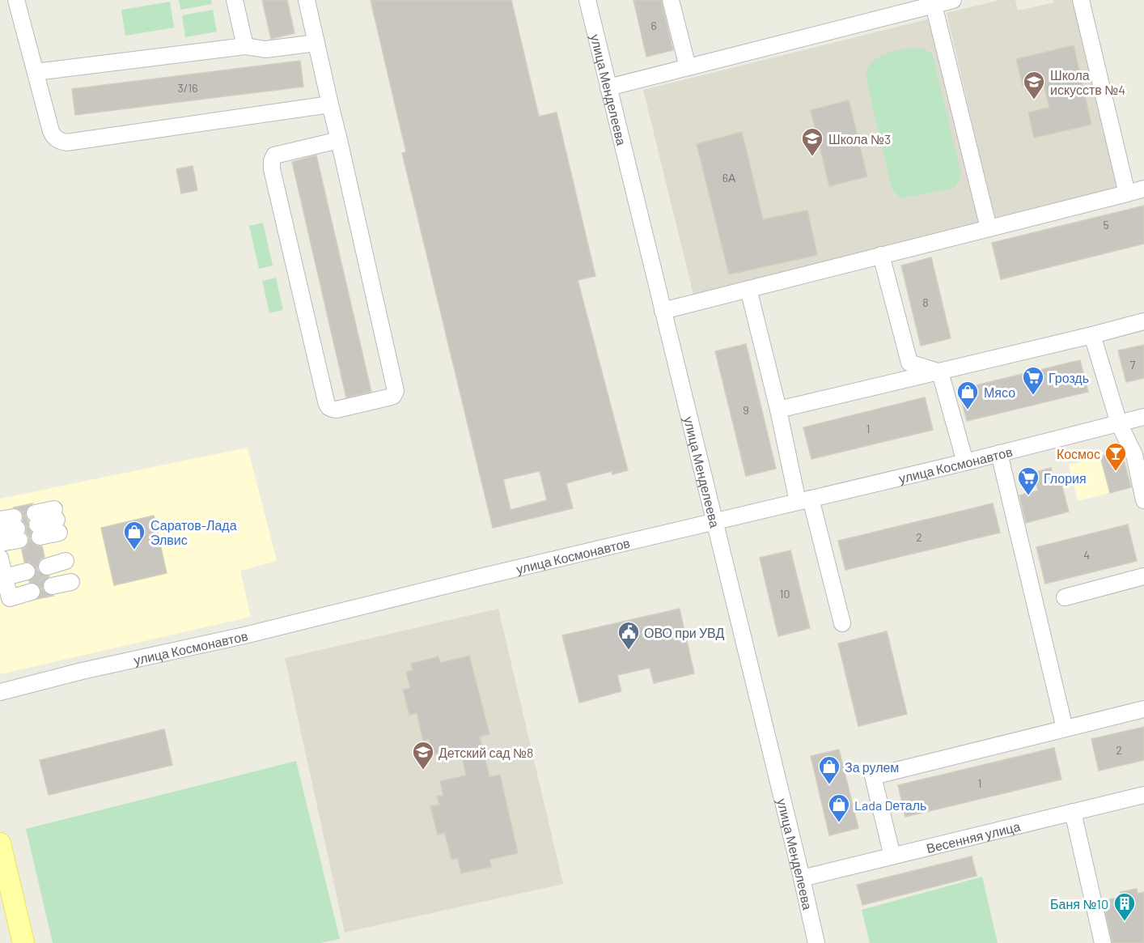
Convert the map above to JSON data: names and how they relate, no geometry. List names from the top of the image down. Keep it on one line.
{"streets":{"street":["улица Менделеева","улица Космонавтов","Весенняя улица"]},"crossings":[["улица Менделеева","улица Космонавтов"],["улица Менделеева","Весенняя улица"]],"places":{"school or university":["Школа искусств №4","Школа №3","Детский сад №8"],"supermarket":["Гроздь","Глория"],"shop":["Мясо","Саратов-Лада Элвис","За рулем","Lada Dеталь"],"bar":["Космос"],"public building":["ОВО при УВД"],"building":["Баня №10"]},"house_numbers":["6","3/16","6А","5","8","7","9","1","2","4","10","2","1"]}
